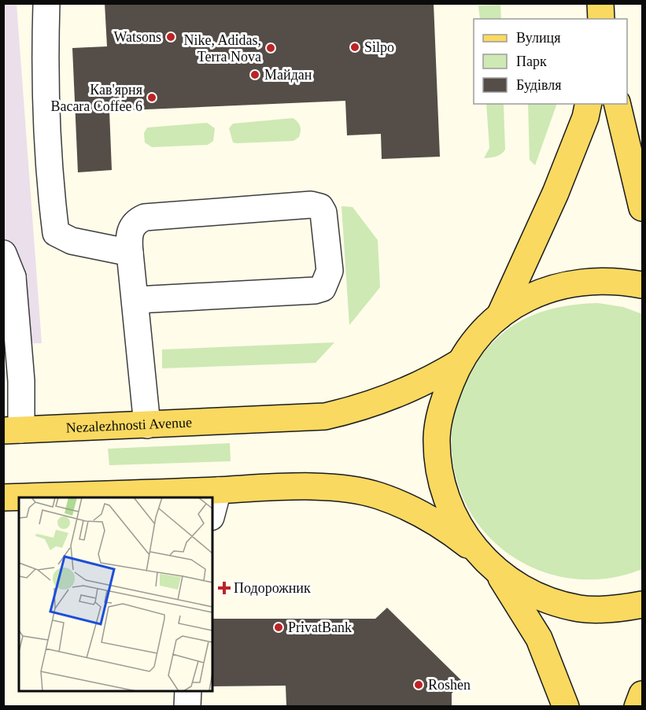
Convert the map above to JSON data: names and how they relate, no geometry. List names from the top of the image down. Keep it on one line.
{"streets":{"main road":["Nezalezhnosti Avenue"]},"places":{"other":["Watsons","Silpo","Nike, Adidas, Terra Nova","Майдан","Кав'ярня Bacara Coffee 6","PrivatBank","Roshen"],"health":["Подорожник"]},"legend":["Вулиця","Парк","Будівля"]}
